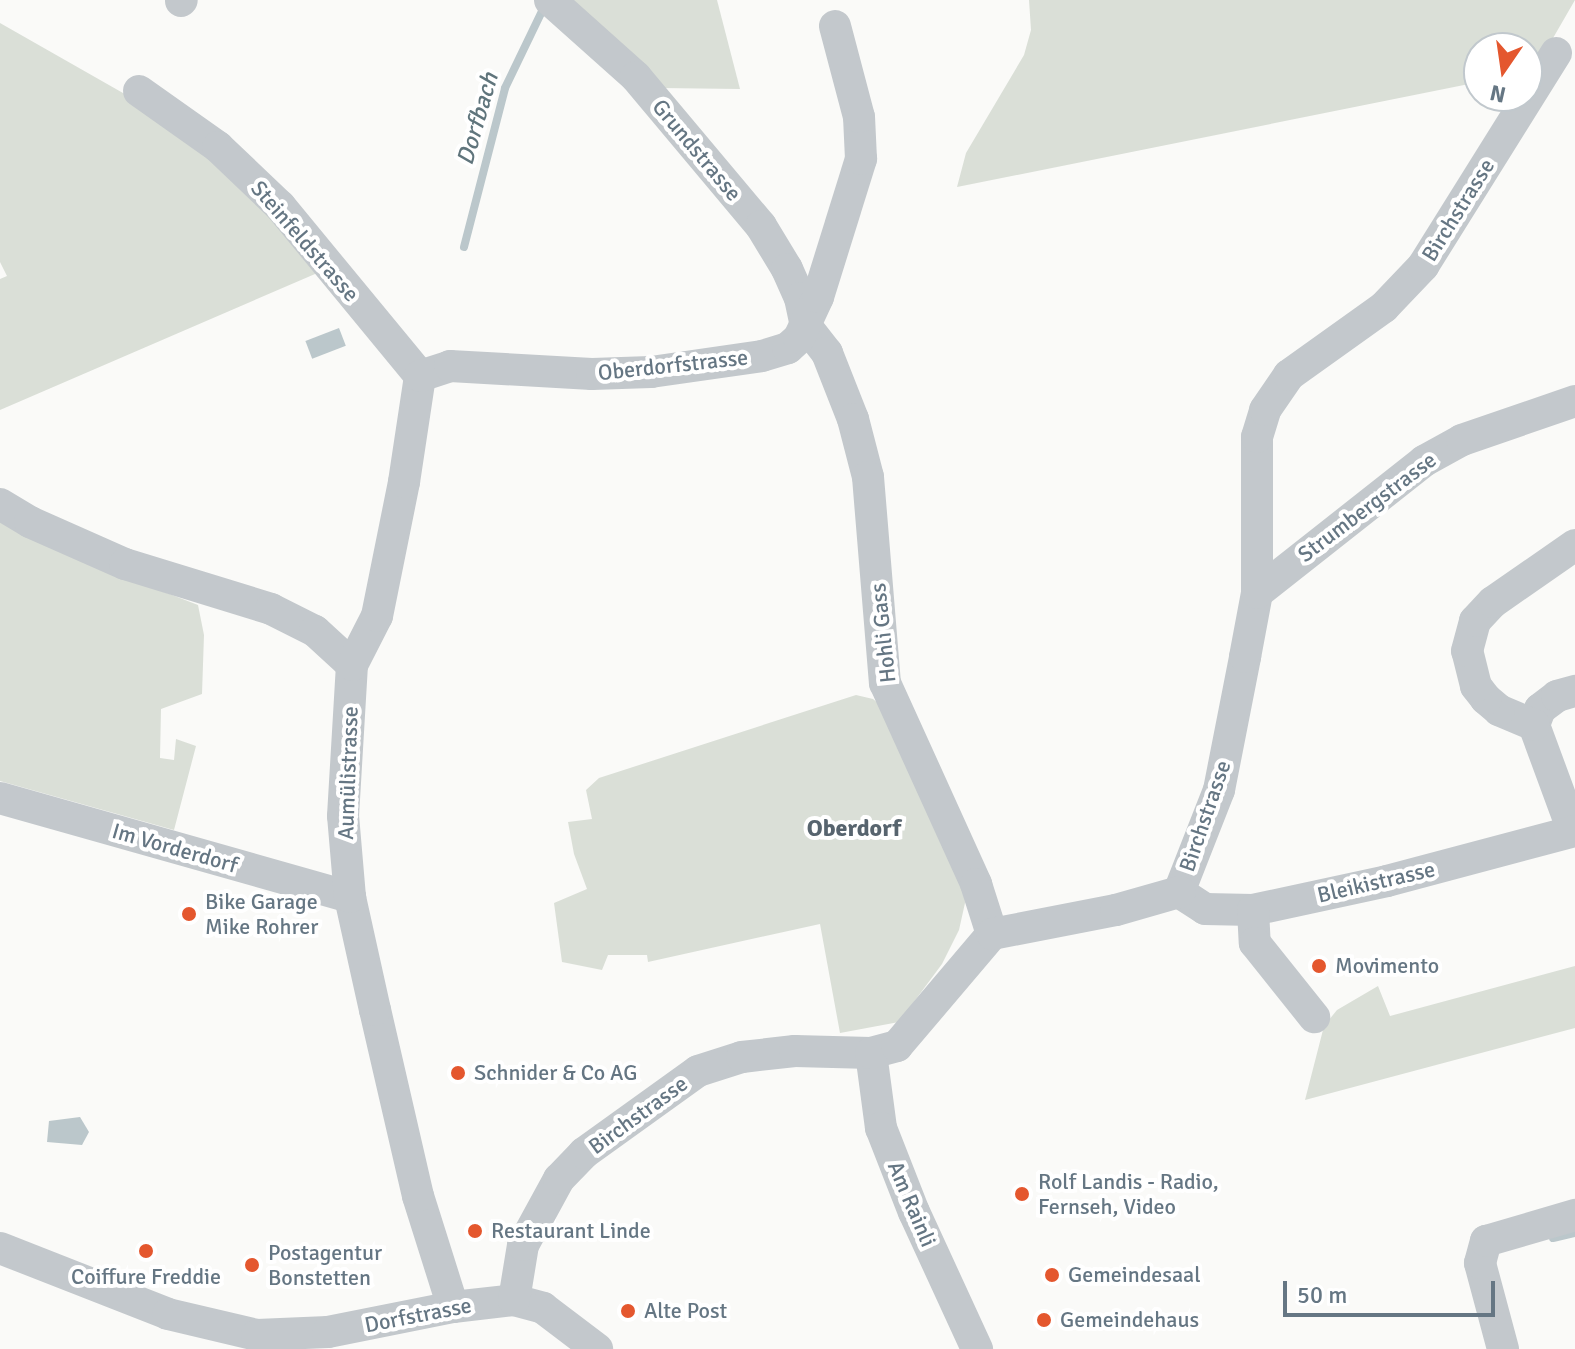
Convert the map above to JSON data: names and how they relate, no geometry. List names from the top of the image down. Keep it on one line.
{"streets":{"street":["Grundstrasse","Birchstrasse","Steinfeldstrasse","Oberdorfstrasse","Strumbergstrasse","Hohli Gass","Aumülistrasse","Im Vorderdorf","Bleikistrasse","Am Rainli","Dorfstrasse"]},"crossings":[["Grundstrasse","Oberdorfstrasse"],["Grundstrasse","Hohli Gass"],["Birchstrasse","Strumbergstrasse"],["Birchstrasse","Hohli Gass"],["Birchstrasse","Bleikistrasse"],["Birchstrasse","Am Rainli"],["Birchstrasse","Dorfstrasse"],["Steinfeldstrasse","Oberdorfstrasse"],["Oberdorfstrasse","Hohli Gass"],["Aumülistrasse","Im Vorderdorf"],["Aumülistrasse","Dorfstrasse"]],"districts":["Oberdorf"],"water":["Dorfbach"],"places":["Bike Garage Mike Rohrer","Movimento","Schnider & Co AG","Rolf Landis - Radio, Fernseh, Video","Restaurant Linde","Coiffure Freddie","Postagentur Bonstetten","Gemeindesaal","Alte Post","Gemeindehaus"],"scale_bar":"50 m","north":"bottom"}
